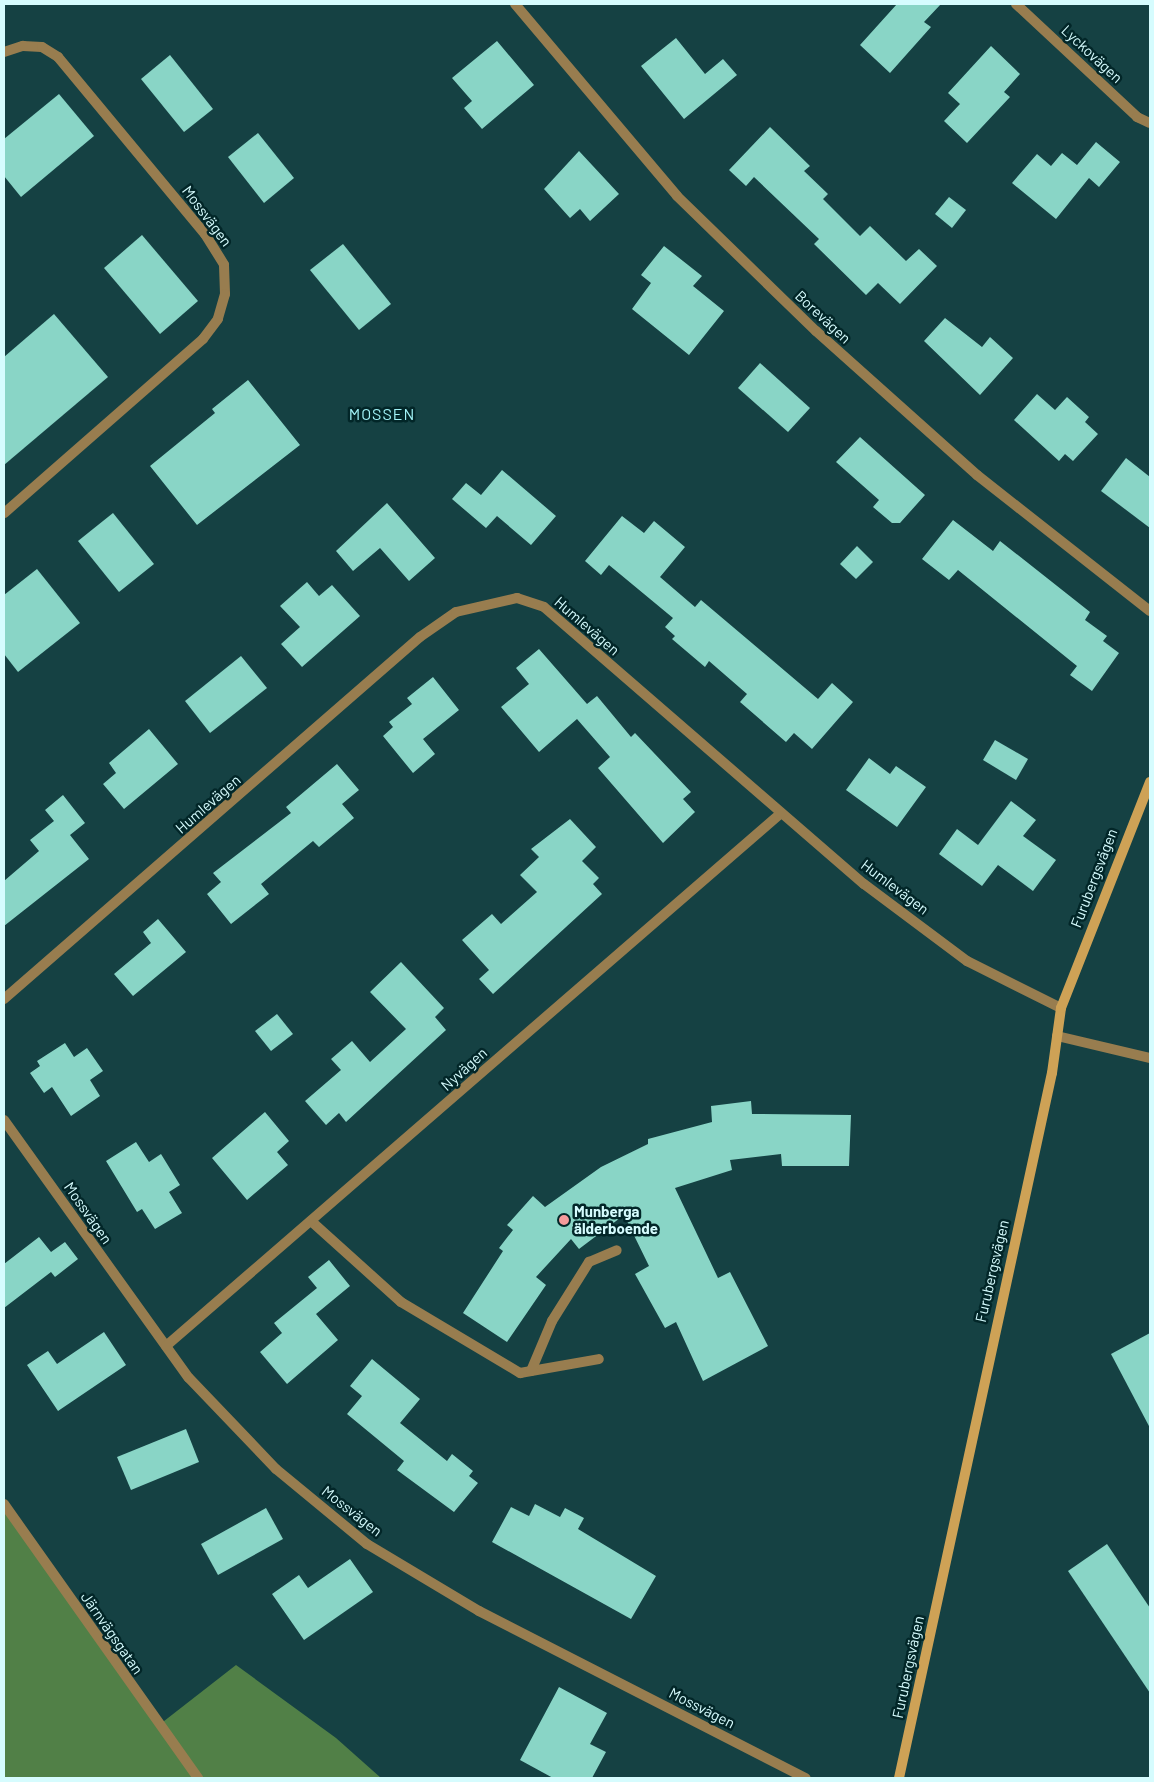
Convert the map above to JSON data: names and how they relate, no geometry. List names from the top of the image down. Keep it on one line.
{"streets":{"street":["Lyckovägen","Mossvägen","Borevägen","Humlevägen","Furubergsvägen","Nyvägen","Järnvägsgatan"]},"crossings":[["Mossvägen","Nyvägen"],["Humlevägen","Furubergsvägen"],["Humlevägen","Nyvägen"]],"districts":["MOSSEN"],"places":["Munberga älderboende"]}
